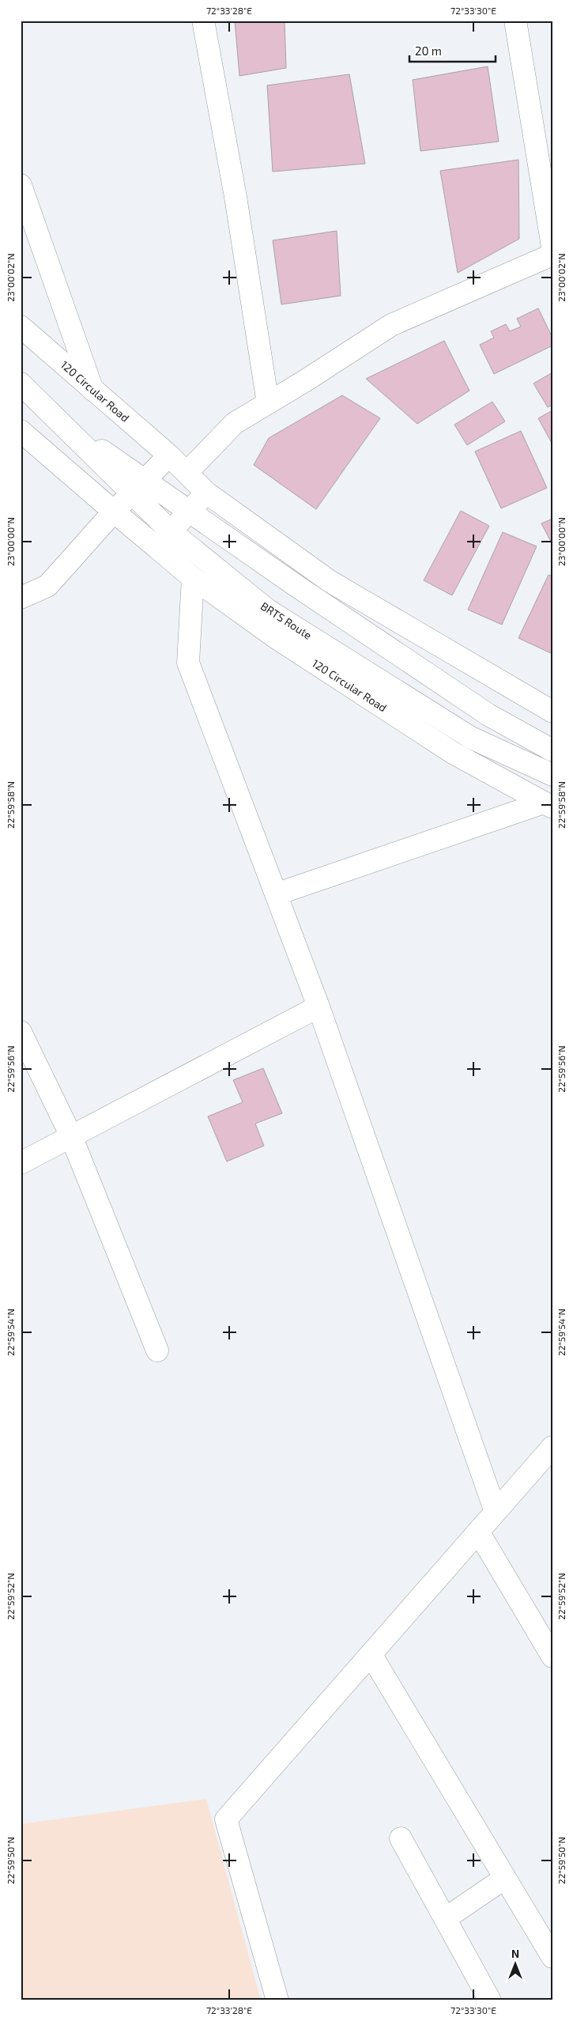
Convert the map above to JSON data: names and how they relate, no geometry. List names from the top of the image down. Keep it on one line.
{"streets":{"street":["120 Circular Road","BRTS Route"]},"scale_bar":"20 m","north":"top","coordinates":["72°33'28\"E","72°33'30\"E","23°00'02\"N","23°00'00\"N","22°59'58\"N","22°59'56\"N","22°59'54\"N","22°59'52\"N","22°59'50\"N"]}
